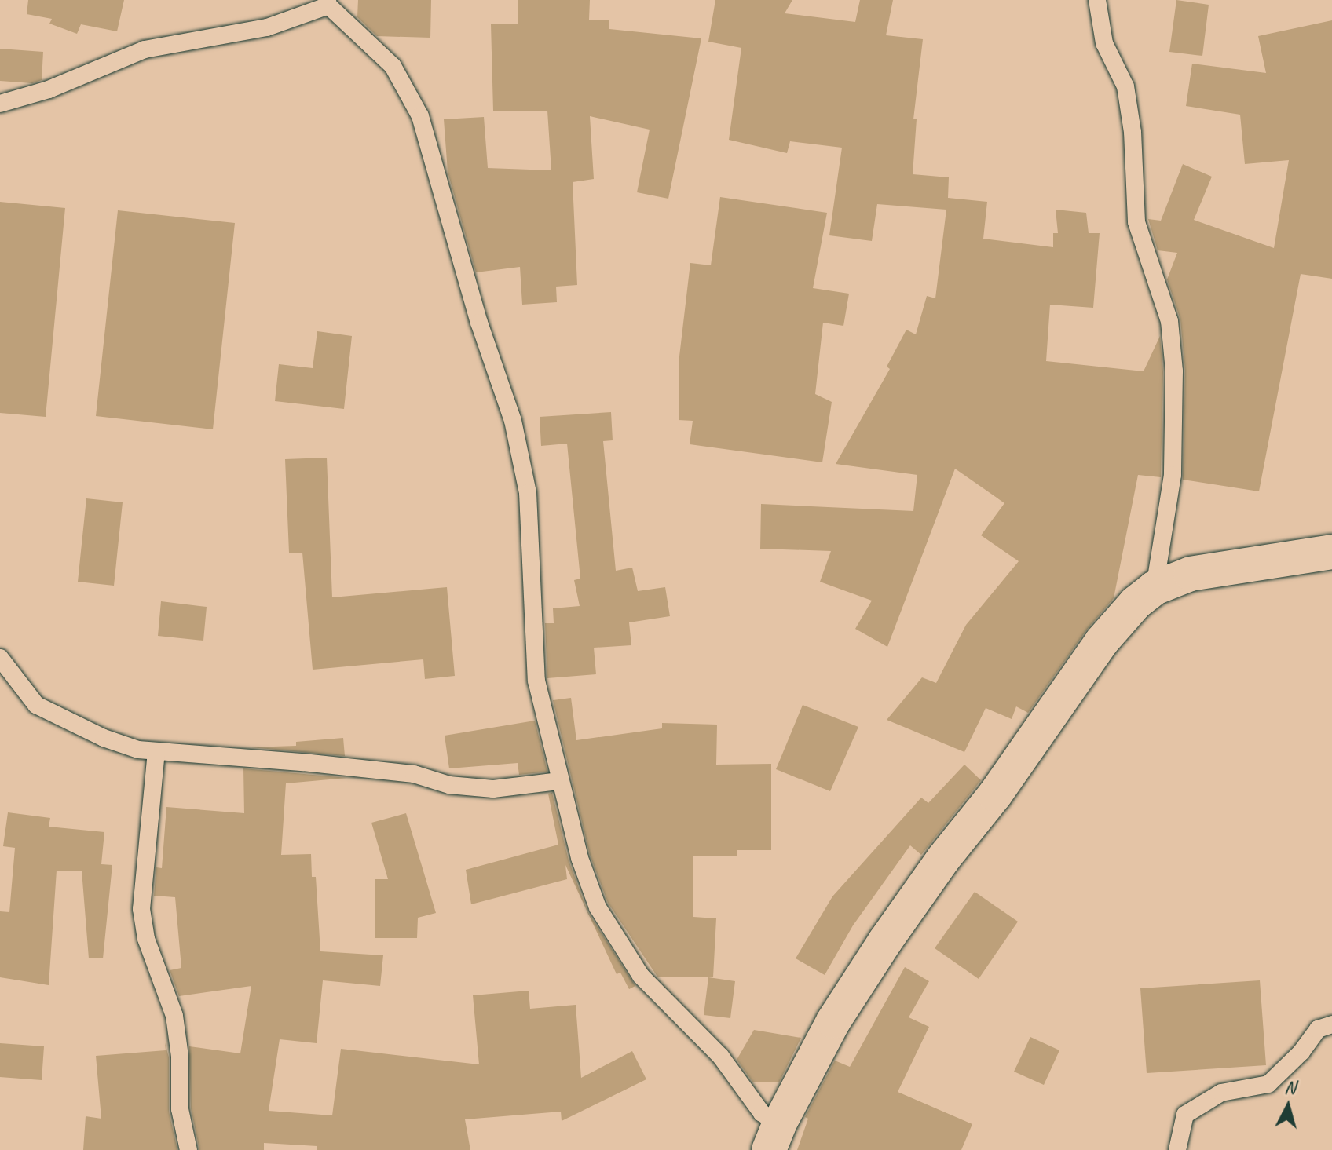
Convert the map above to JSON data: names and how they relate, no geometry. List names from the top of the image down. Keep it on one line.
{"north":"top"}
